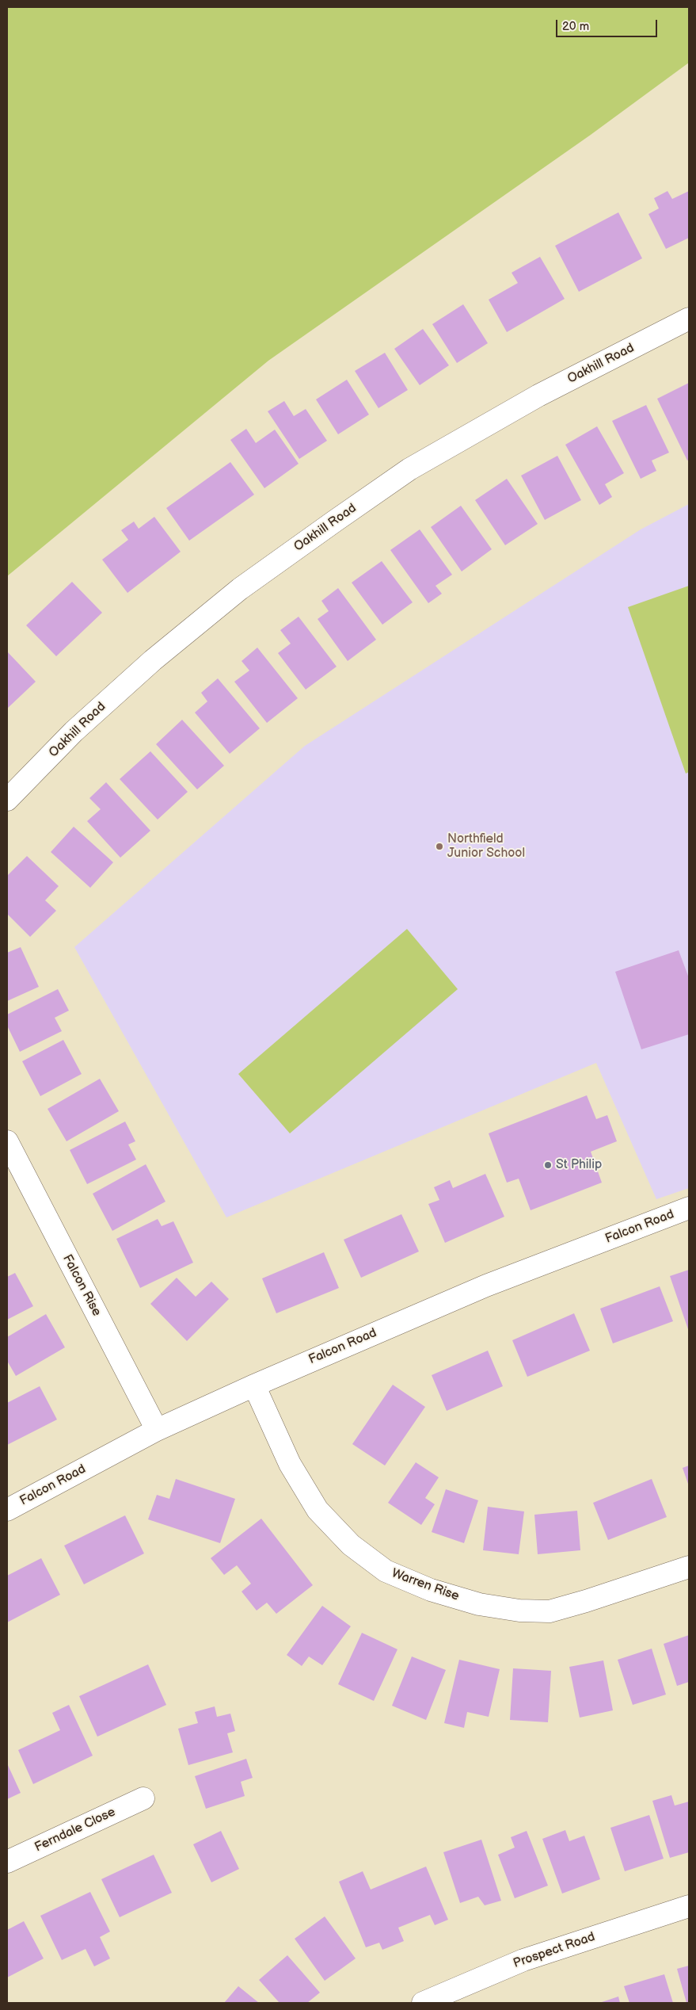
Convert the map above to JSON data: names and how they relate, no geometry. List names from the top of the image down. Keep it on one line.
{"streets":{"street":["Oakhill Road","Falcon Road","Falcon Rise","Warren Rise","Ferndale Close","Prospect Road"]},"crossings":[["Falcon Road","Falcon Rise"],["Falcon Road","Warren Rise"]],"places":["Northfield Junior School","St Philip"],"scale_bar":"20 m"}
